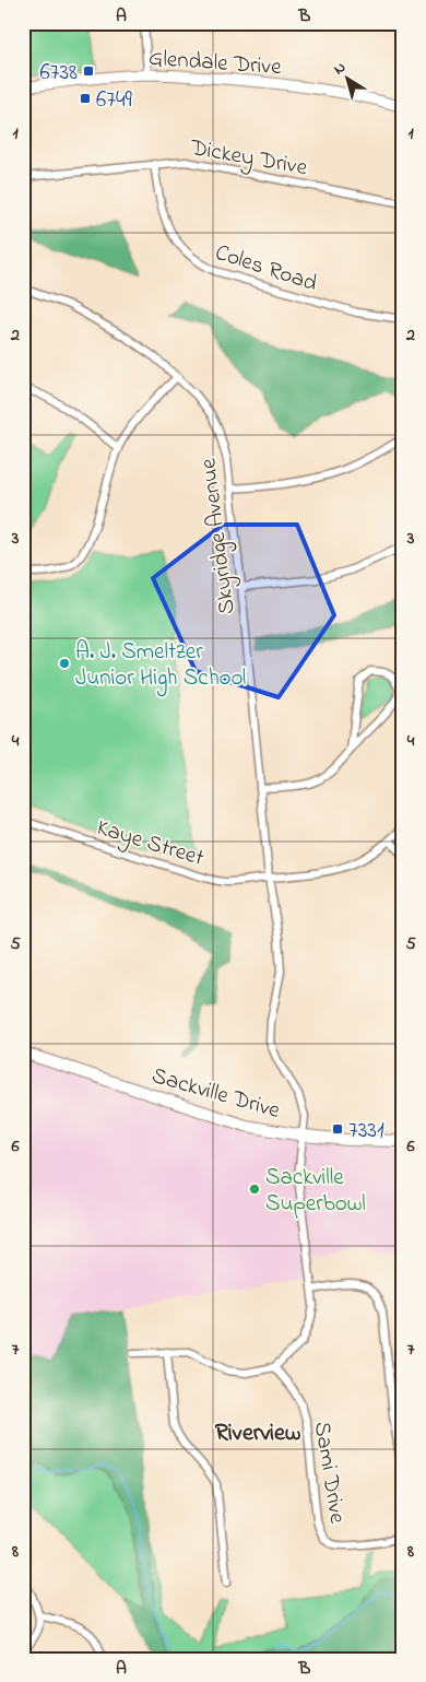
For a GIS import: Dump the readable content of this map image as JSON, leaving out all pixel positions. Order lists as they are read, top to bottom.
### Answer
{
  "streets": {
    "main road": ["Glendale Drive", "Sackville Drive"],
    "street": [
      "Dickey Drive",
      "Coles Road",
      "Skyridge Avenue",
      "Kaye Street",
      "Sami Drive"
    ]
  },
  "crossings": [
    ["Dickey Drive", "Coles Road"],
    ["Skyridge Avenue", "Kaye Street"],
    ["Skyridge Avenue", "Sackville Drive"],
    ["Skyridge Avenue", "Sami Drive"]
  ],
  "districts": ["Riverview"],
  "places": {
    "transit": ["6738", "6749", "7331"],
    "other": ["A. J. Smeltzer Junior High School", "Sackville Superbowl"]
  },
  "north": "top left",
  "grid": {
    "columns": ["A", "B"],
    "rows": [
      "1",
      "2",
      "3",
      "4",
      "5",
      "6",
      "7",
      "8"
    ]
  }
}
